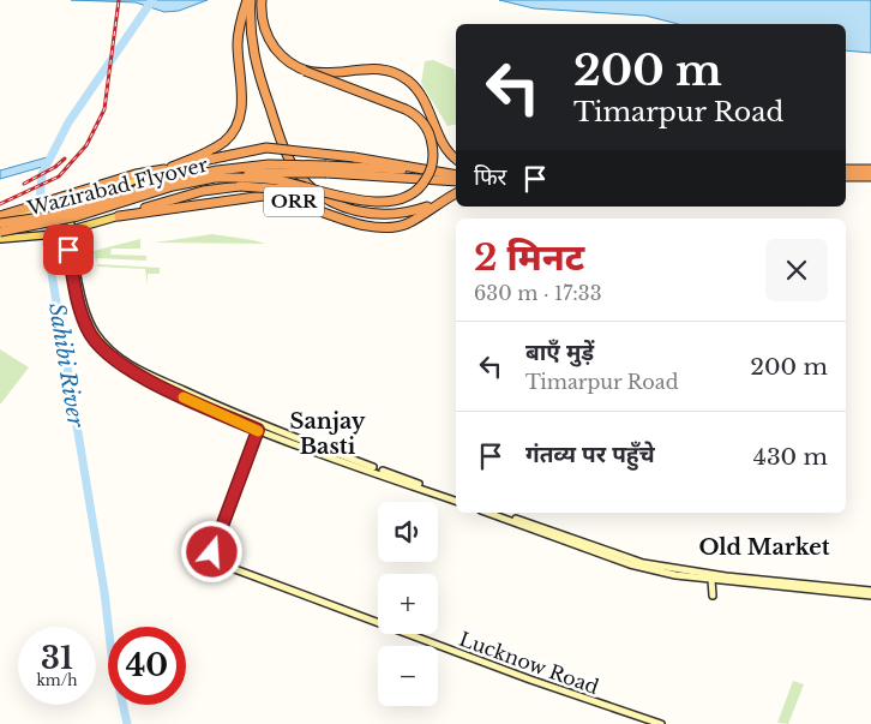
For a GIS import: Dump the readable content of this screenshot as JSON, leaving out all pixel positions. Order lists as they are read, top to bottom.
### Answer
{
  "streets": {
    "highway": ["Wazirabad Flyover", "ORR"],
    "street": ["Lucknow Road"]
  },
  "districts": ["Sanjay Basti", "Old Market"],
  "water": ["Sahibi River"],
  "page": {
    "turn": ["200 m", "Timarpur Road"],
    "then": "फिर",
    "heading": ["2 मिनट", "630 m · 17:33"],
    "list": [
      {
        "name": "बाएँ मुड़ें",
        "note": "Timarpur Road",
        "value": "200 m"
      },
      {
        "name": "गंतव्य पर पहुँचे",
        "value": "430 m"
      }
    ],
    "map_buttons": ["+", "−"],
    "speed": "31 km/h",
    "limit": "40"
  }
}
